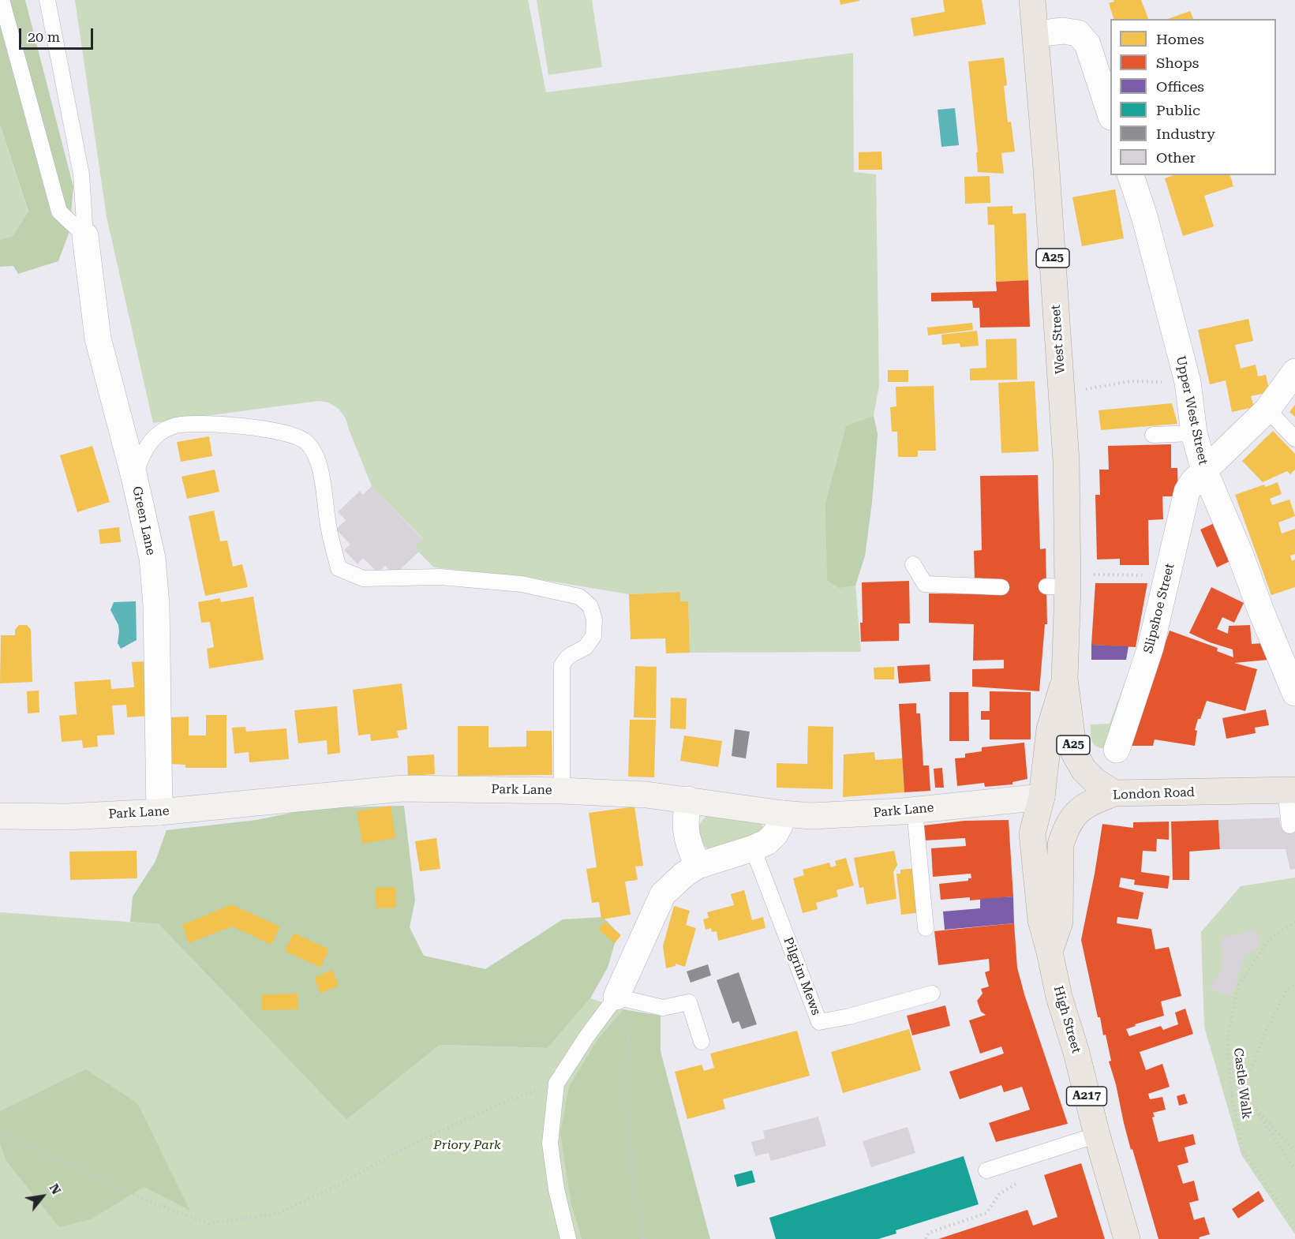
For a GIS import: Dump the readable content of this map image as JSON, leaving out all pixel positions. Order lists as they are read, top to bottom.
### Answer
{
  "streets": {
    "main road": [
      "A25",
      "West Street",
      "London Road",
      "High Street",
      "A217"
    ],
    "street": [
      "Upper West Street",
      "Green Lane",
      "Slipshoe Street",
      "Park Lane"
    ],
    "lane": ["Pilgrim Mews"],
    "path": ["Castle Walk"]
  },
  "crossings": [
    ["West Street", "Park Lane"],
    ["West Street", "London Road"],
    ["West Street", "High Street"],
    ["Upper West Street", "Slipshoe Street"],
    ["Green Lane", "Park Lane"],
    ["Park Lane", "High Street"],
    ["London Road", "High Street"]
  ],
  "parks": ["Priory Park"],
  "legend": [
    "Homes",
    "Shops",
    "Offices",
    "Public",
    "Industry",
    "Other"
  ],
  "scale_bar": "20 m",
  "north": "top right"
}
